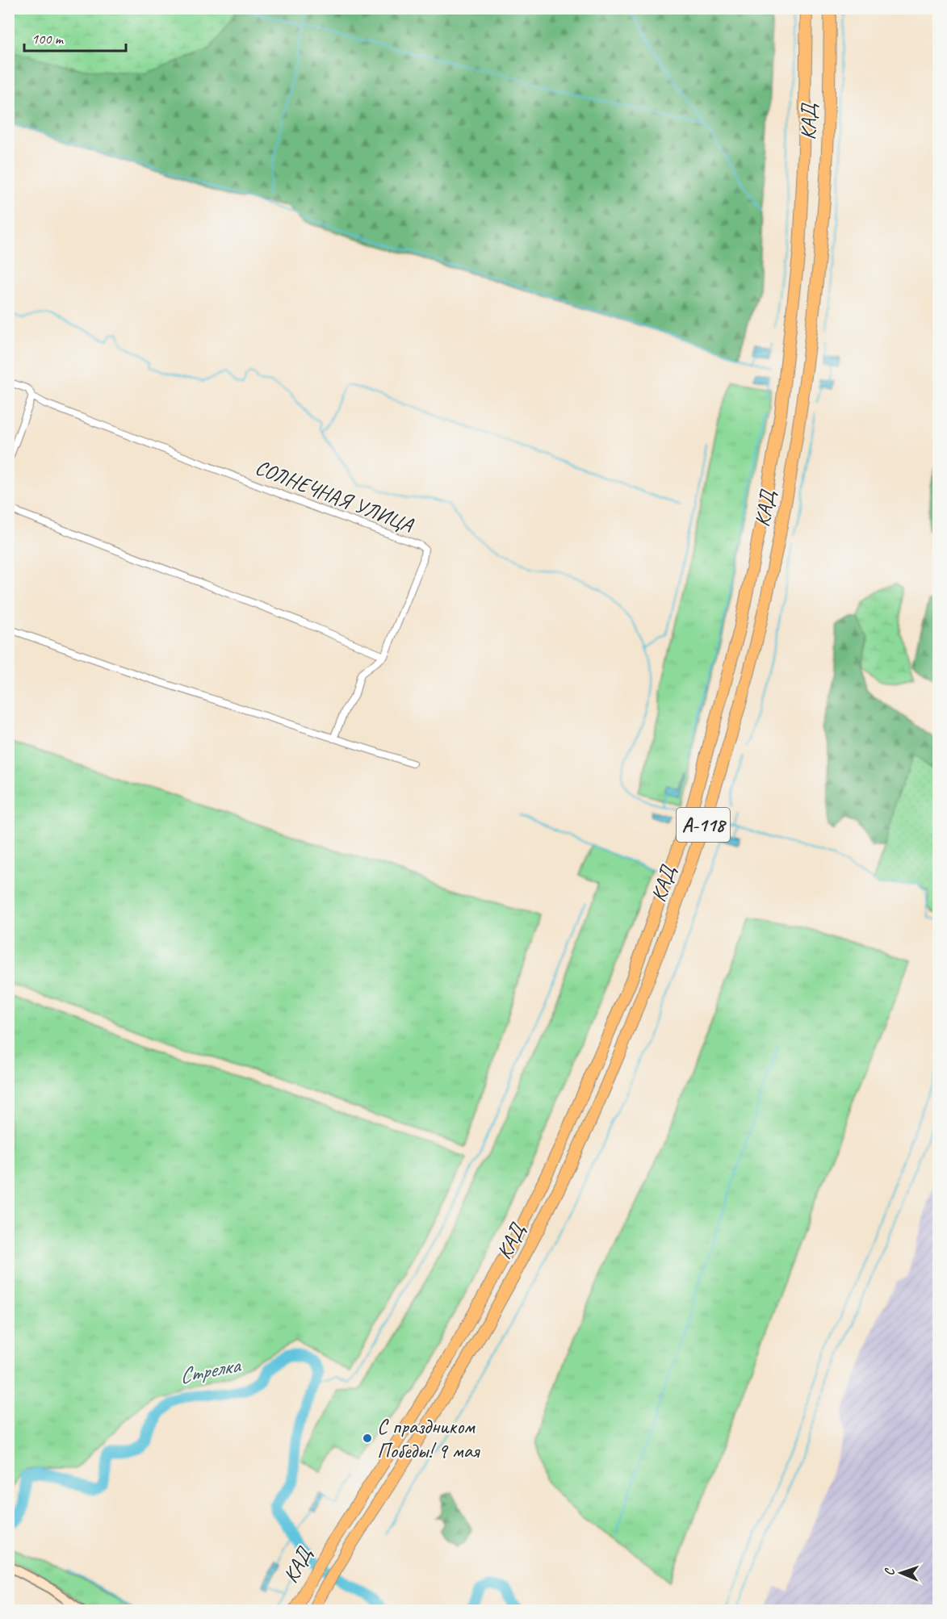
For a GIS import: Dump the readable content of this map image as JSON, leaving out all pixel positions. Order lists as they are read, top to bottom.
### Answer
{
  "streets": {
    "highway": ["КАД", "А-118"],
    "street": ["СОЛНЕЧНАЯ УЛИЦА"]
  },
  "water": ["Стрелка"],
  "places": ["С праздником Победы! 9 мая"],
  "scale_bar": "100 m",
  "north": "left"
}
